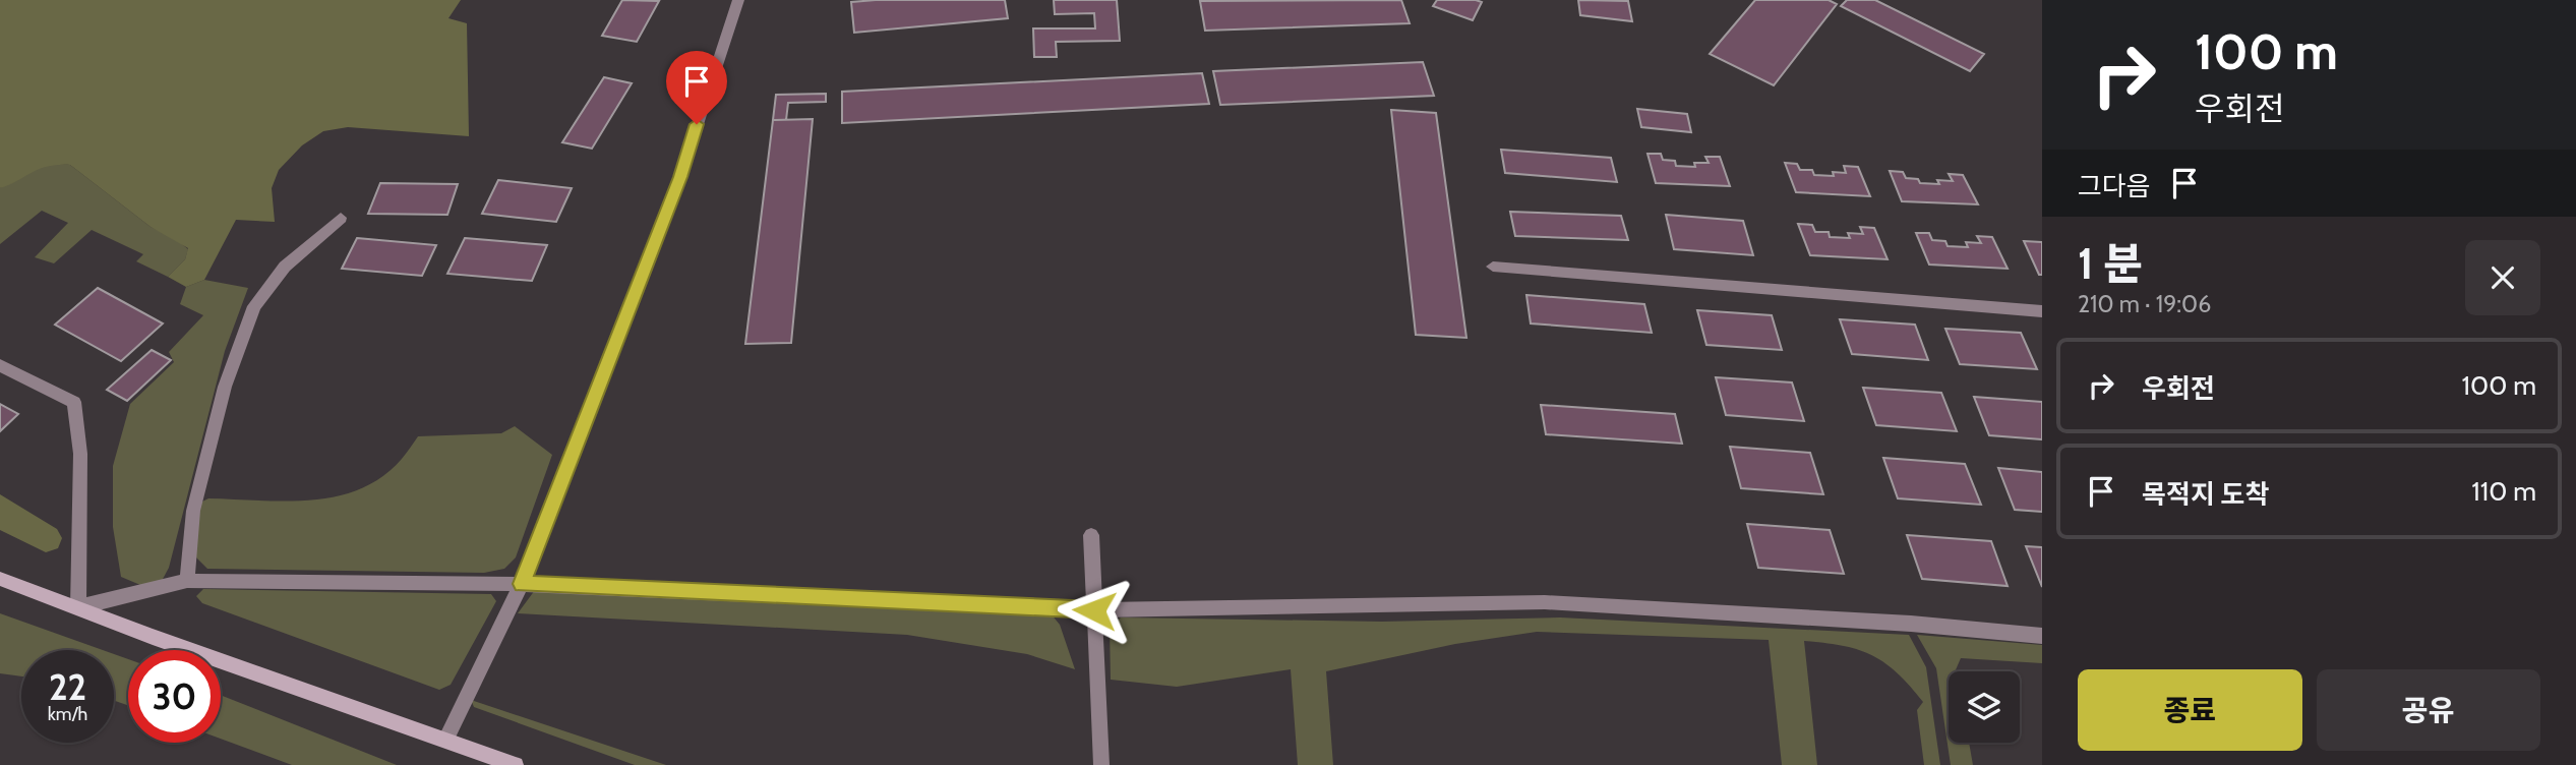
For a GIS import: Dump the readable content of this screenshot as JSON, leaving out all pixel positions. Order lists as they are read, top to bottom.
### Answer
{
  "page": {
    "turn": ["100 m", "우회전"],
    "then": "그다음",
    "heading": ["1 분", "210 m · 19:06"],
    "list": [
      {
        "name": "우회전",
        "value": "100 m"
      },
      {
        "name": "목적지 도착",
        "value": "110 m"
      }
    ],
    "speed": "22 km/h",
    "limit": "30",
    "buttons": ["종료", "공유"]
  }
}
